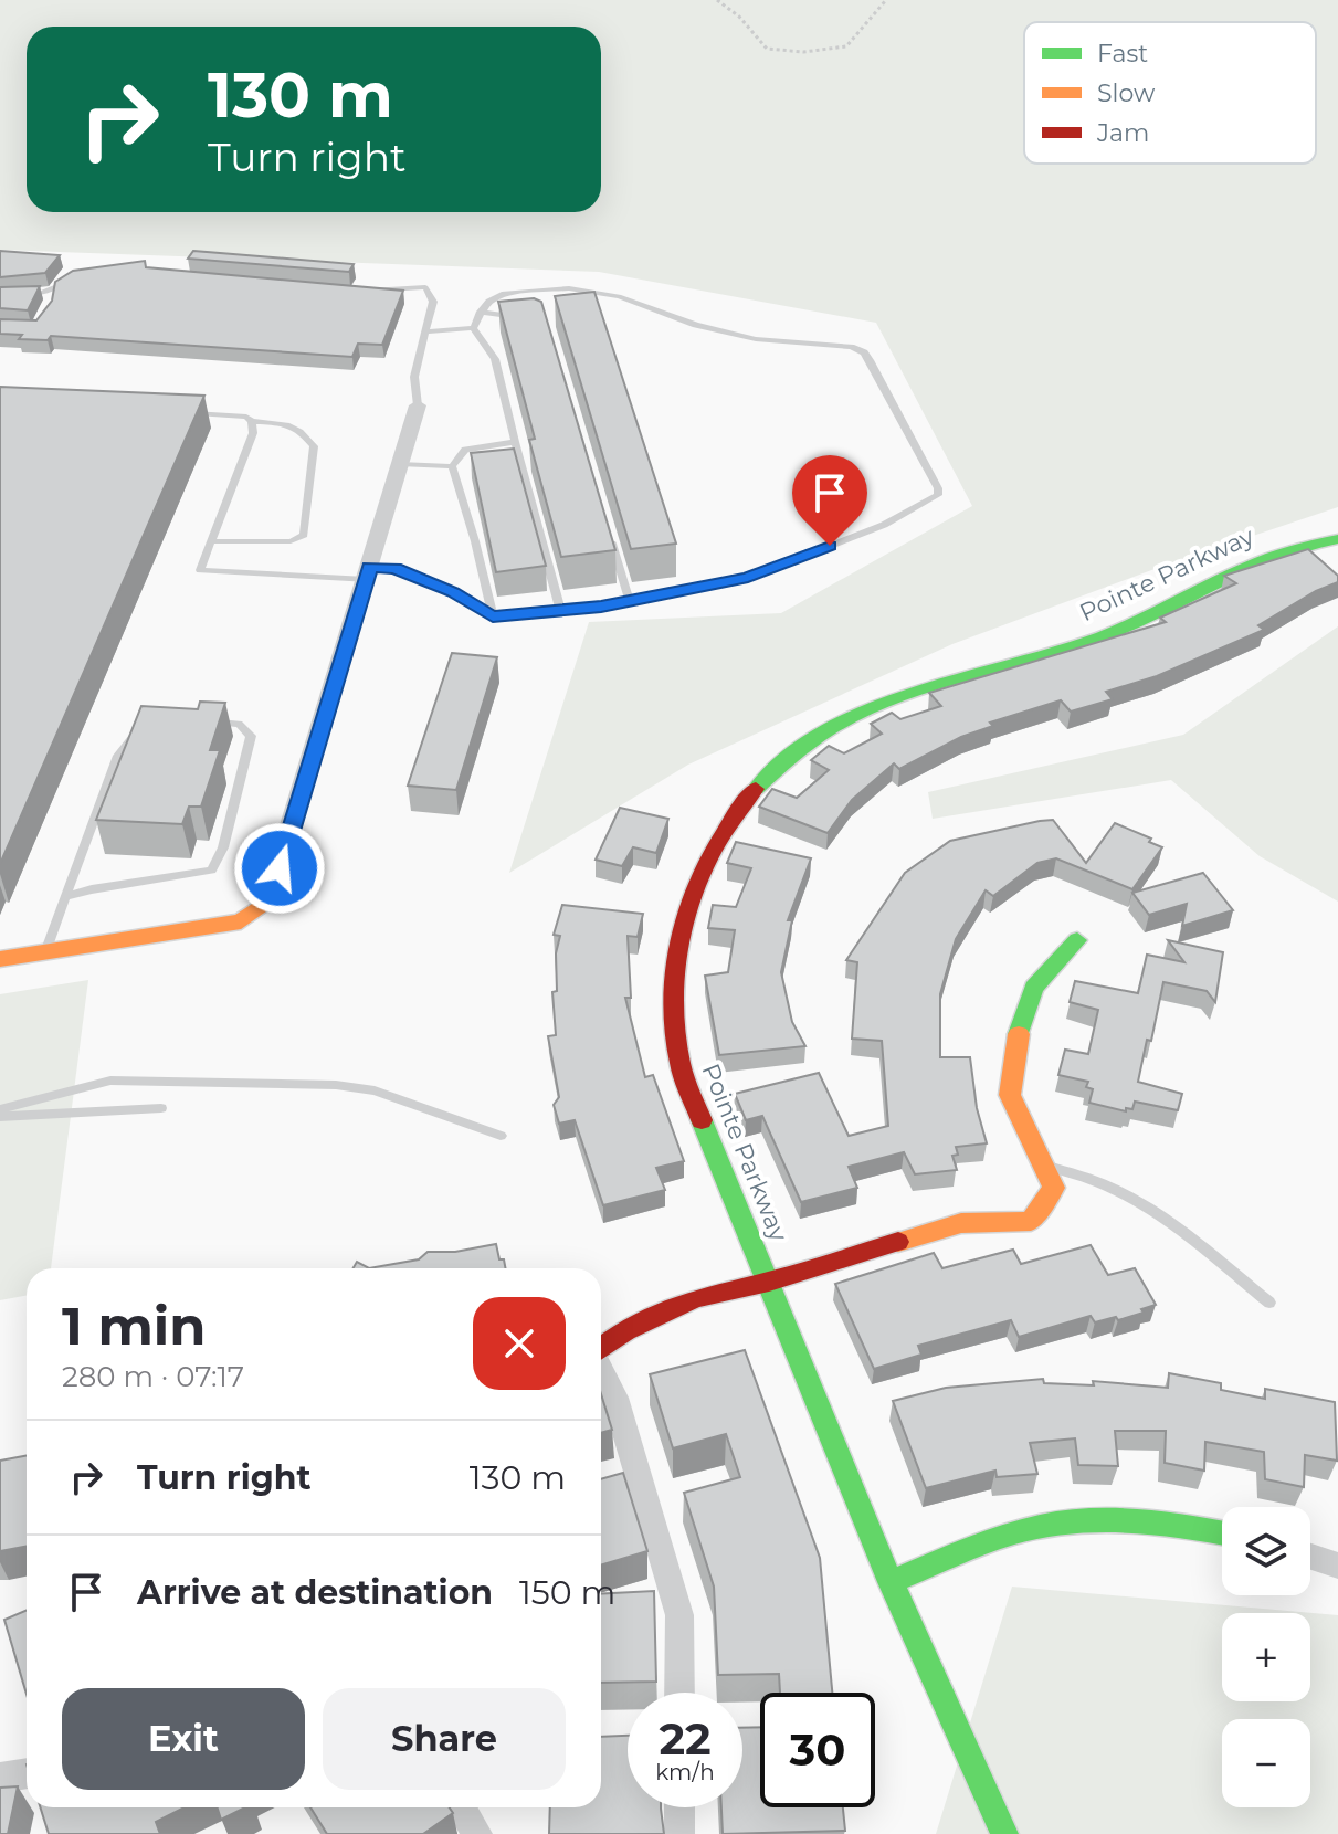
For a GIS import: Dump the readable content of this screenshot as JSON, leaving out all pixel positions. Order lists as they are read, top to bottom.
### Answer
{
  "streets": {
    "street": ["Pointe Parkway"]
  },
  "legend": ["Fast", "Slow", "Jam"],
  "page": {
    "turn": ["130 m", "Turn right"],
    "heading": ["1 min", "280 m · 07:17"],
    "list": [
      {
        "name": "Turn right",
        "value": "130 m"
      },
      {
        "name": "Arrive at destination",
        "value": "150 m"
      }
    ],
    "map_buttons": ["+", "−"],
    "buttons": ["Exit", "Share"],
    "speed": "22 km/h",
    "limit": "30"
  }
}
